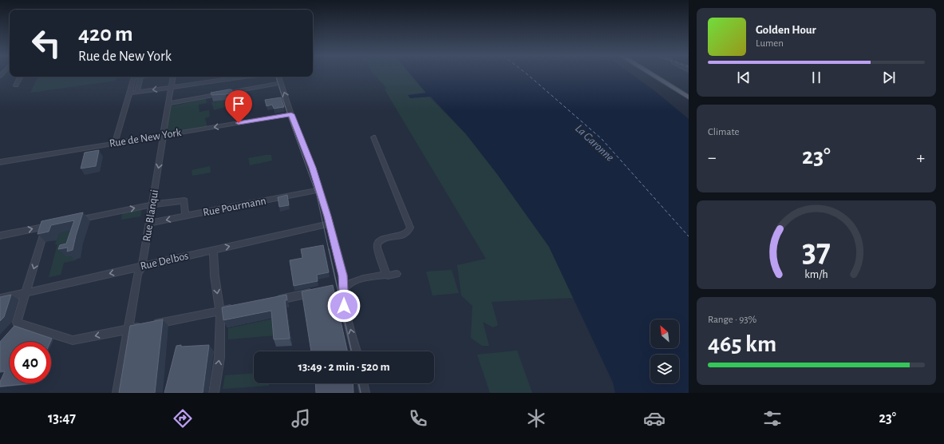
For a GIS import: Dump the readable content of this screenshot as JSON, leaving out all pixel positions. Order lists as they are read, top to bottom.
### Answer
{
  "streets": {
    "street": [
      "Rue de New York",
      "Rue Pourmann",
      "Rue Blanqui",
      "Rue Delbos"
    ]
  },
  "crossings": [
    ["Rue de New York", "Rue Blanqui"],
    ["Rue Pourmann", "Rue Blanqui"],
    ["Rue Blanqui", "Rue Delbos"]
  ],
  "water": ["La Garonne"],
  "north": "top left",
  "page": {
    "turn": ["420 m", "Rue de New York"],
    "song": ["Golden Hour", "Lumen"],
    "tile": [
      "Climate",
      ["Range · 93%", "465 km"]
    ],
    "heat": ["−", "23°", "+"],
    "limit": "40",
    "trip": "13:49 · 2 min · 520 m",
    "tabs": ["13:47", "23°"],
    "gauge": ["37", "km/h"]
  }
}
